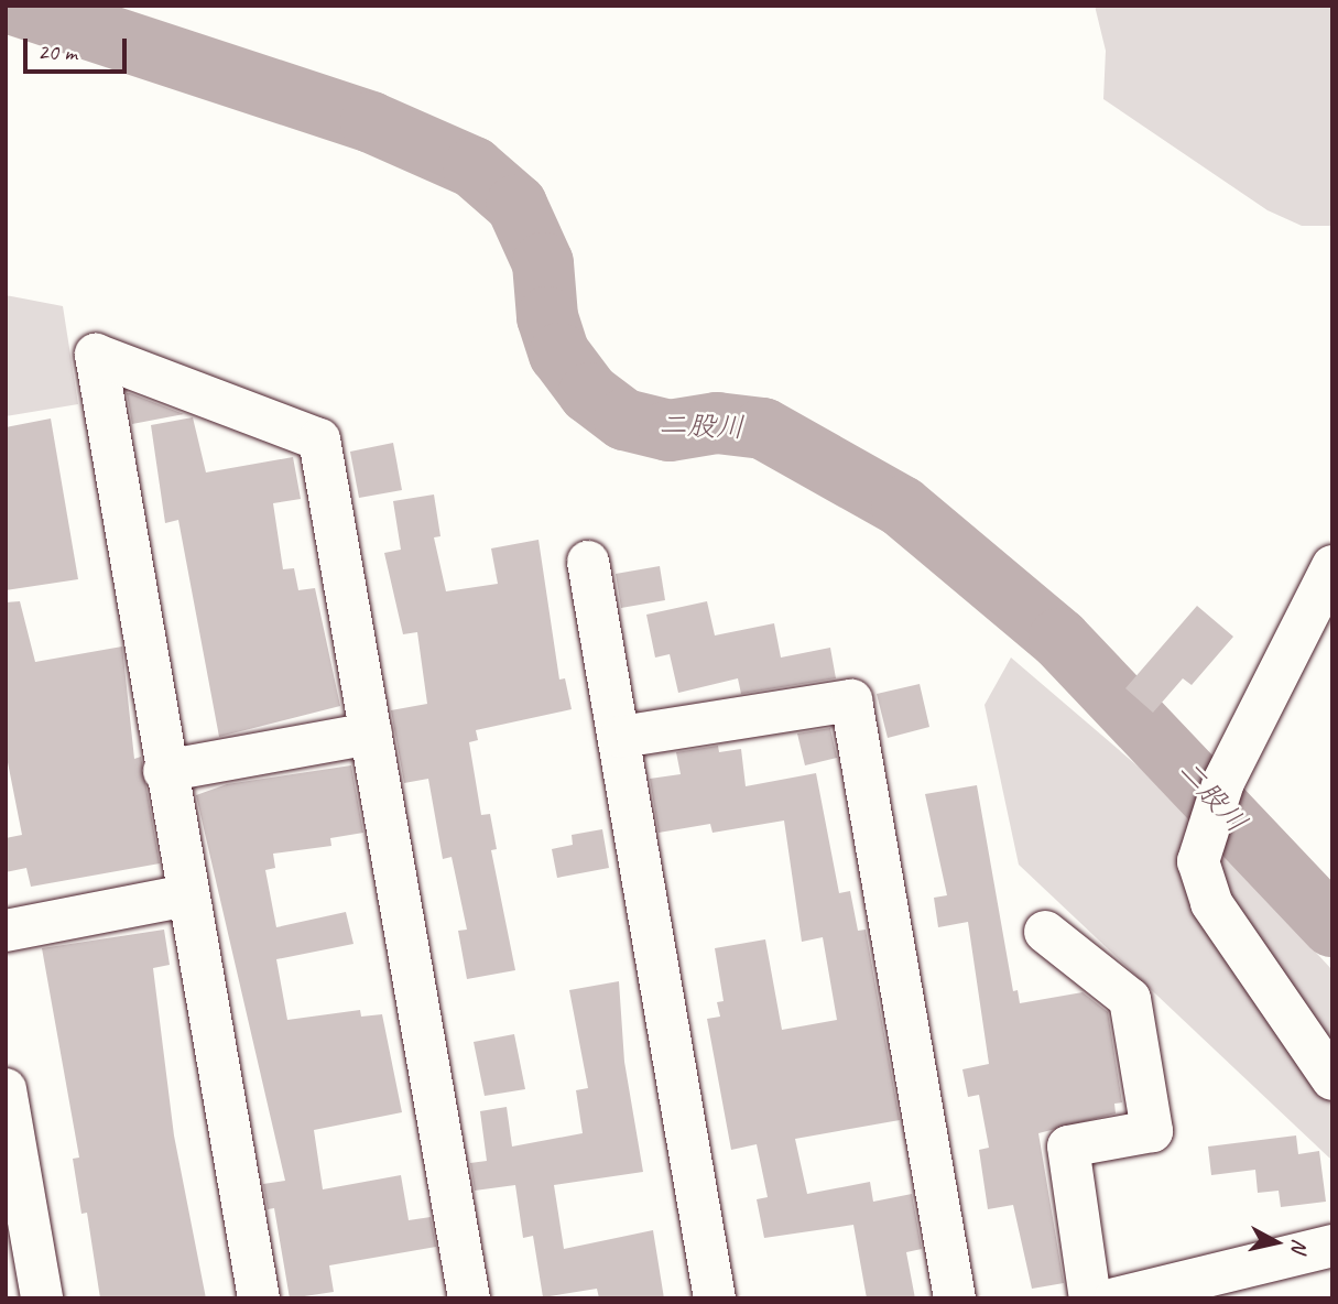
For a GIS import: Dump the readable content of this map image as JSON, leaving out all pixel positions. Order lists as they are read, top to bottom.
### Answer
{
  "water": ["二股川"],
  "scale_bar": "20 m",
  "north": "right"
}
